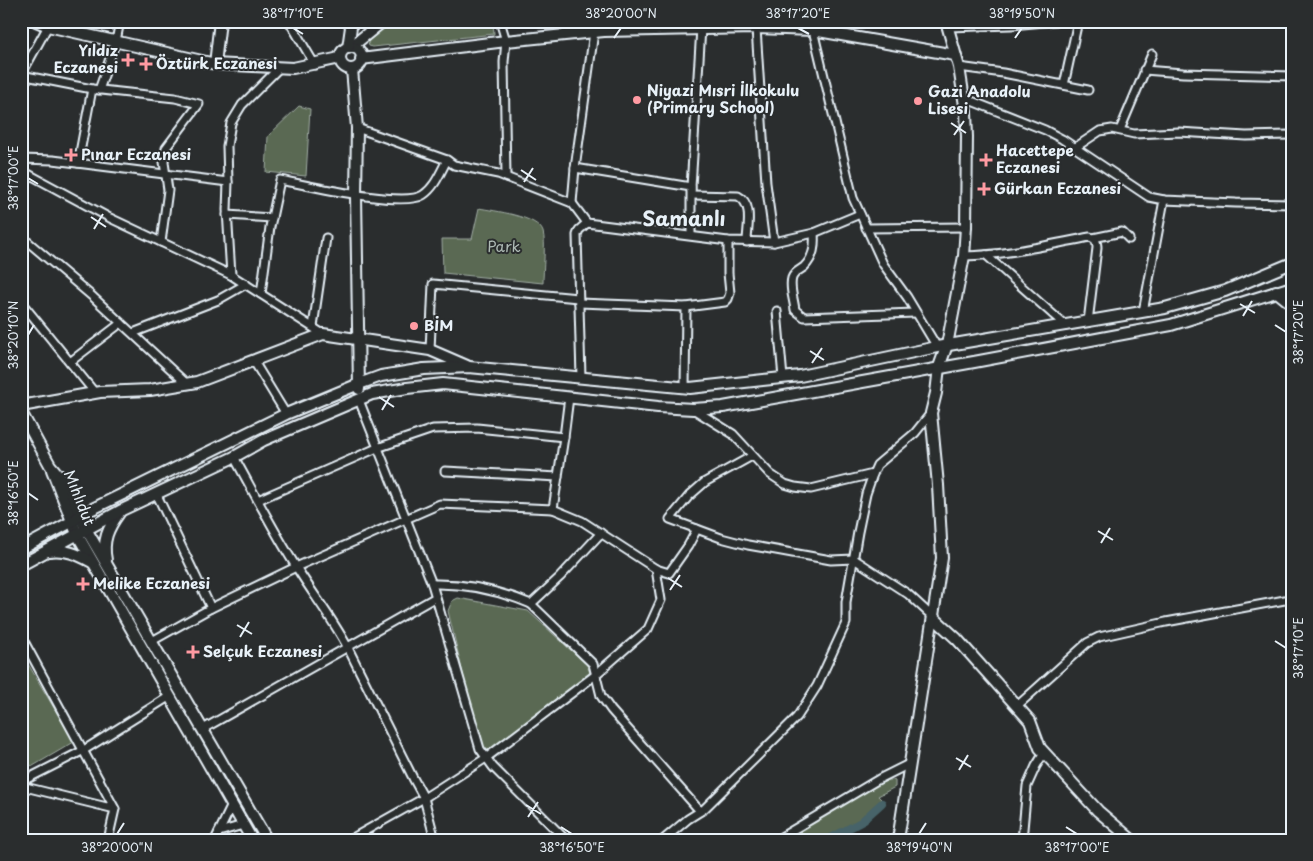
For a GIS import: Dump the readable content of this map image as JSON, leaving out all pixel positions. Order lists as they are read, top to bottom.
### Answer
{
  "streets": {
    "main road": ["Mıhlıdut"]
  },
  "districts": ["Samanlı"],
  "parks": ["Park"],
  "places": {
    "health": [
      "Yıldız Eczanesi",
      "Öztürk Eczanesi",
      "Pınar Eczanesi",
      "Hacettepe Eczanesi",
      "Gürkan Eczanesi",
      "Melike Eczanesi",
      "Selçuk Eczanesi"
    ],
    "other": ["Niyazi Mısri İlkokulu (Primary School)", "Gazi Anadolu Lisesi", "BİM"]
  },
  "coordinates": [
    "38°17'10\"E",
    "38°20'00\"N",
    "38°17'20\"E",
    "38°19'50\"N",
    "38°17'00\"E",
    "38°20'10\"N",
    "38°16'50\"E",
    "38°19'40\"N"
  ]
}
